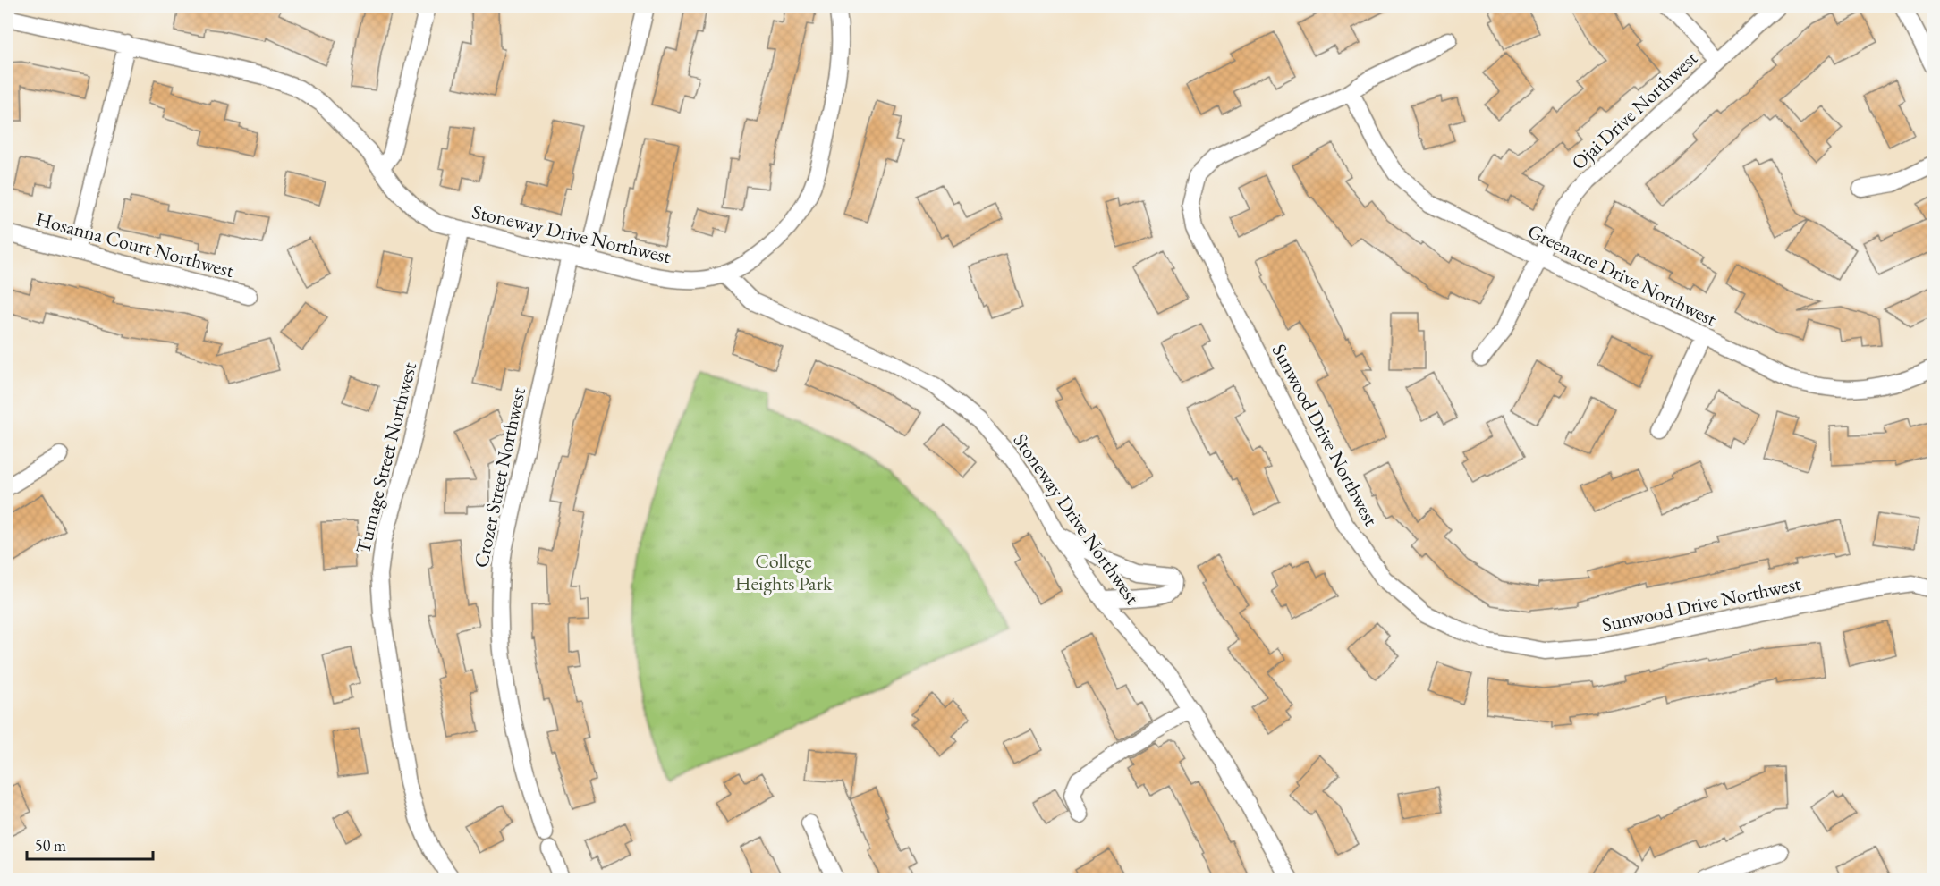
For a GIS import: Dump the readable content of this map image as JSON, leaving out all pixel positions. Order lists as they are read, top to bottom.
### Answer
{
  "streets": {
    "street": [
      "Ojai Drive Northwest",
      "Stoneway Drive Northwest",
      "Hosanna Court Northwest",
      "Greenacre Drive Northwest",
      "Sunwood Drive Northwest",
      "Turnage Street Northwest",
      "Crozer Street Northwest"
    ]
  },
  "crossings": [
    ["Ojai Drive Northwest", "Greenacre Drive Northwest"],
    ["Stoneway Drive Northwest", "Turnage Street Northwest"],
    ["Stoneway Drive Northwest", "Crozer Street Northwest"],
    ["Greenacre Drive Northwest", "Sunwood Drive Northwest"]
  ],
  "parks": ["College Heights Park"],
  "scale_bar": "50 m"
}
